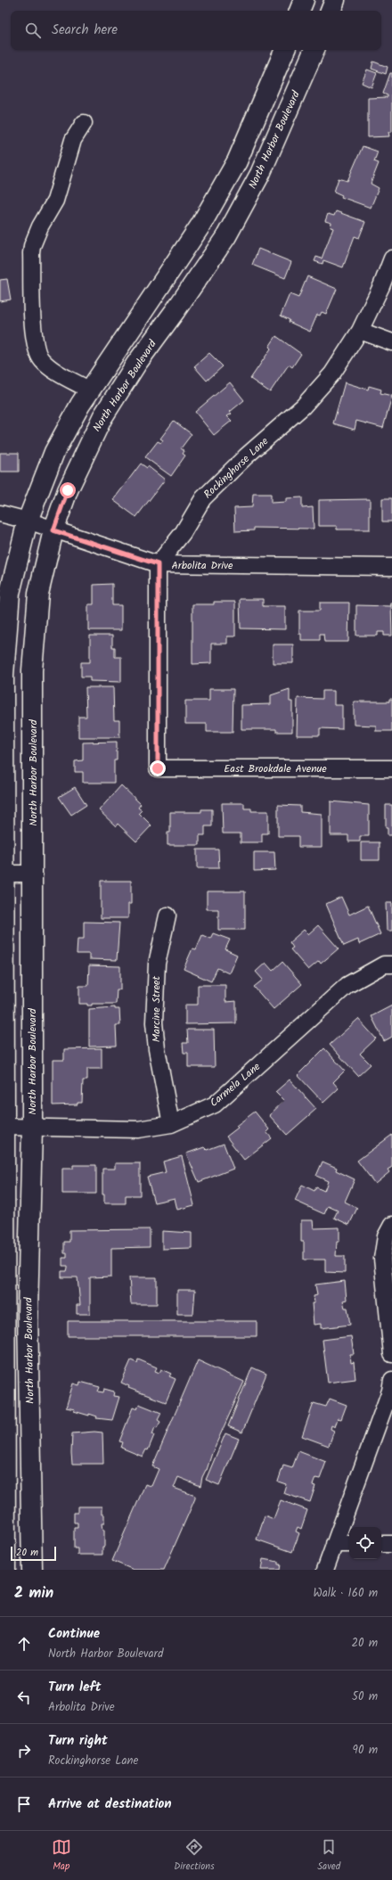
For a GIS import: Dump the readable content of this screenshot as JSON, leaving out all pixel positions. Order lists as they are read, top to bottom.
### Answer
{
  "streets": {
    "main road": ["North Harbor Boulevard"],
    "street": [
      "Rockinghorse Lane",
      "Arbolita Drive",
      "East Brookdale Avenue",
      "Marcine Street",
      "Carmela Lane"
    ]
  },
  "crossings": [
    ["North Harbor Boulevard", "Arbolita Drive"],
    ["North Harbor Boulevard", "Carmela Lane"],
    ["Rockinghorse Lane", "Arbolita Drive"],
    ["Rockinghorse Lane", "East Brookdale Avenue"],
    ["Arbolita Drive", "East Brookdale Avenue"],
    ["Marcine Street", "Carmela Lane"]
  ],
  "scale_bar": "20 m",
  "page": {
    "search": "Search here",
    "scale": "20 m",
    "heading": ["2 min", "Walk · 160 m"],
    "list": [
      ["Continue", "North Harbor Boulevard", "20 m"],
      ["Turn left", "Arbolita Drive", "50 m"],
      ["Turn right", "Rockinghorse Lane", "90 m"],
      "Arrive at destination"
    ],
    "nav": ["Map", "Directions", "Saved"]
  }
}
